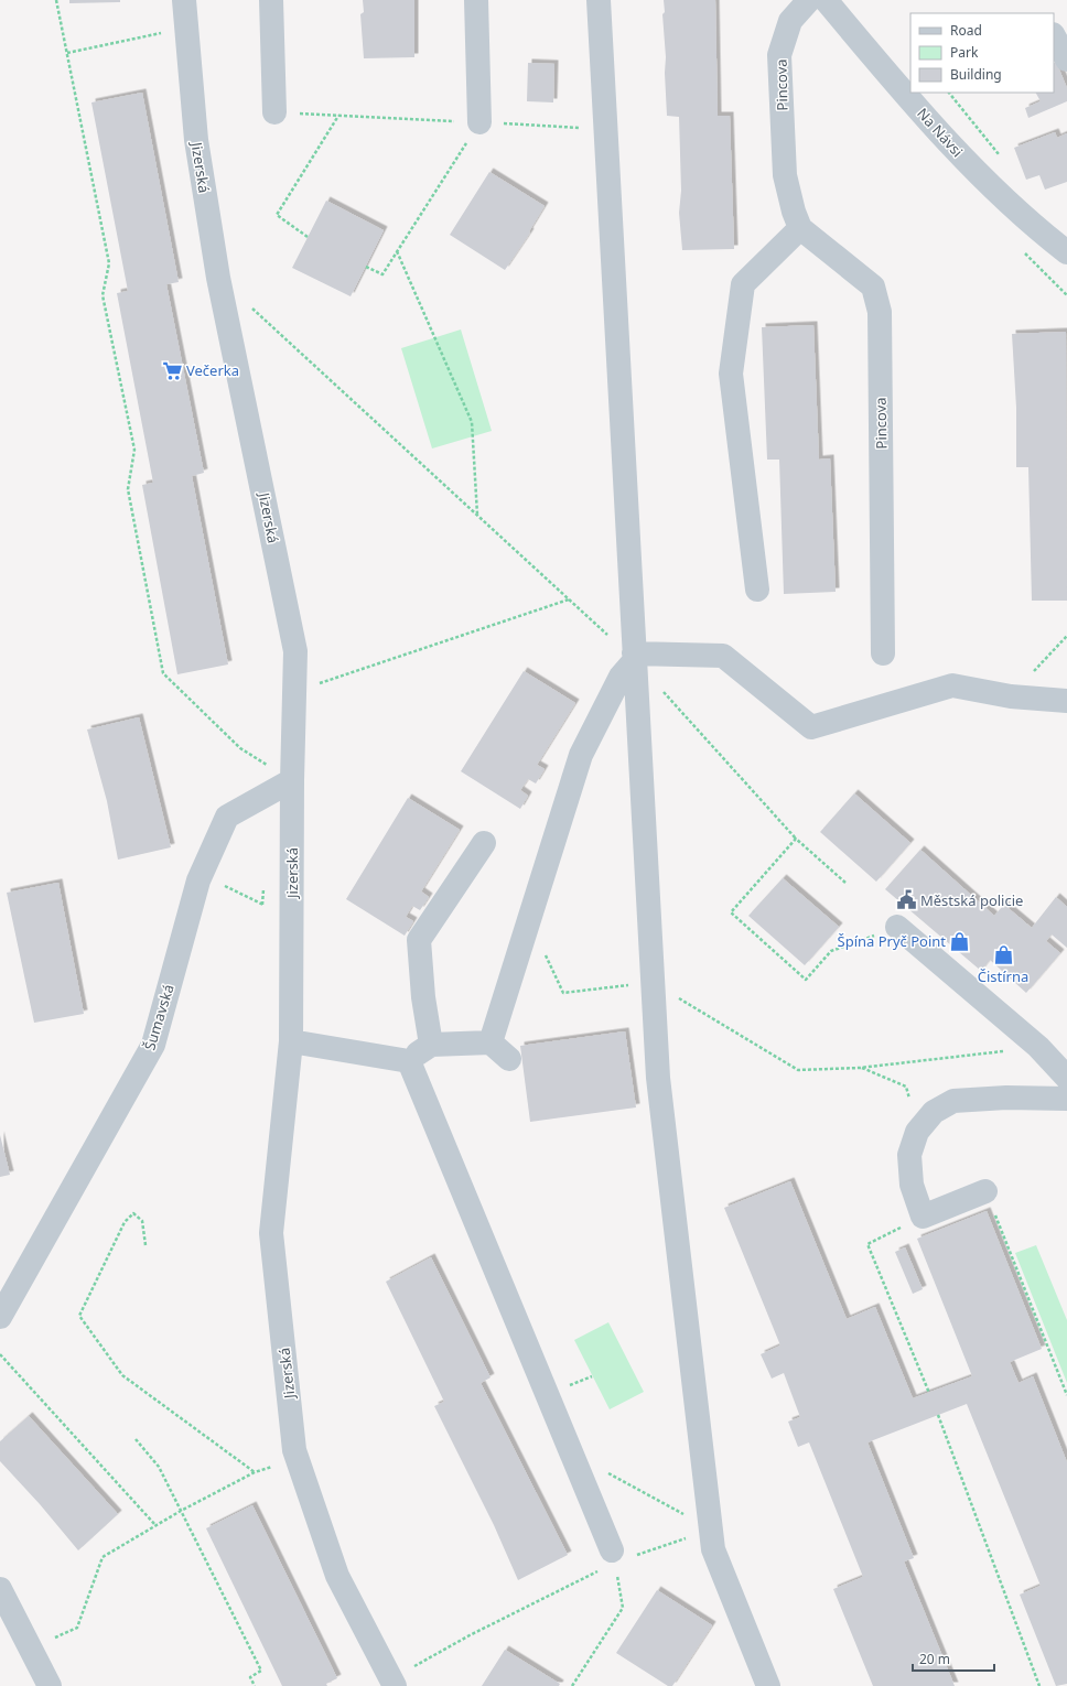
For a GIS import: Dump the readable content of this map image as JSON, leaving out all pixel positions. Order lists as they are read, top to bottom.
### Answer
{
  "streets": {
    "street": [
      "Pincova",
      "Na Návsi",
      "Jizerská",
      "Šumavská"
    ]
  },
  "crossings": [
    ["Jizerská", "Šumavská"]
  ],
  "places": {
    "supermarket": ["Večerka"],
    "public building": ["Městská policie"],
    "shop": ["Špína Pryč Point", "Čistírna"]
  },
  "legend": ["Road", "Park", "Building"],
  "scale_bar": "20 m"
}
